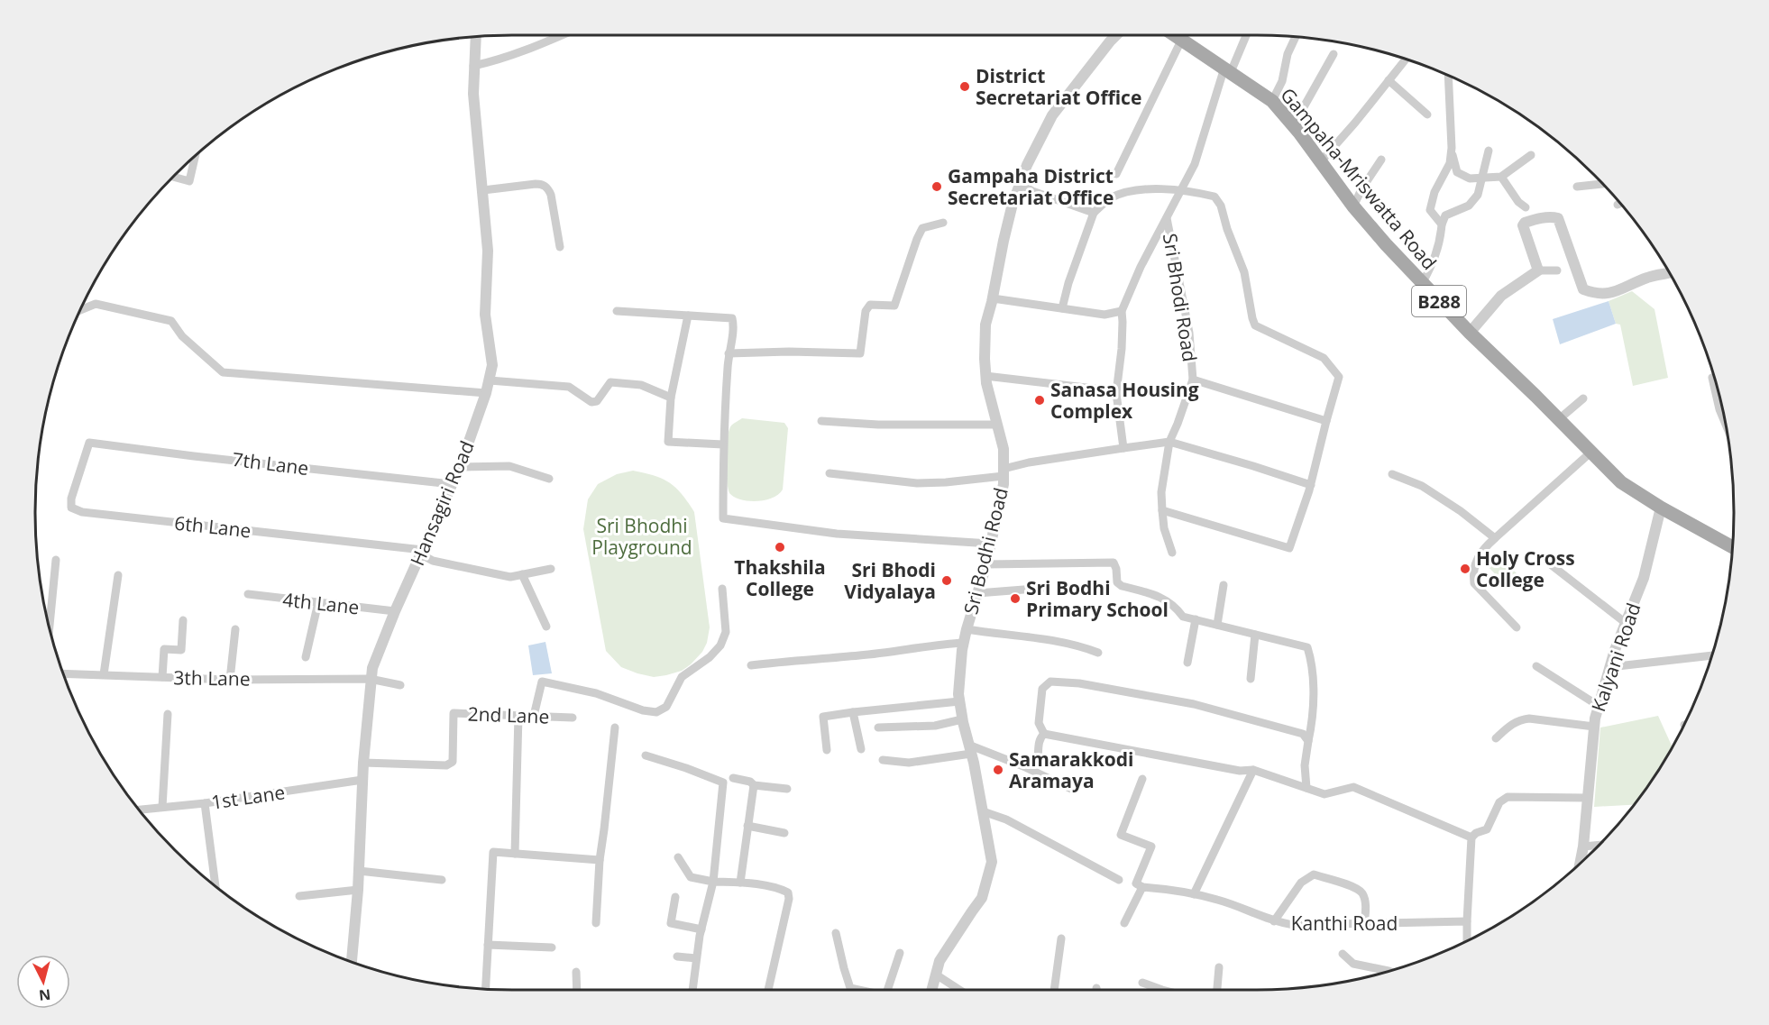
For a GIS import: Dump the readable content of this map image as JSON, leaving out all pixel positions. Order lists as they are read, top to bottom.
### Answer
{
  "streets": {
    "main road": ["Gampaha-Mriswatta Road", "B288"],
    "street": [
      "Sri Bhodi Road",
      "7th Lane",
      "Hansagiri Road",
      "6th Lane",
      "Sri Bodhi Road",
      "4th Lane",
      "Kalyani Road",
      "3th Lane",
      "2nd Lane",
      "1st Lane",
      "Kanthi Road"
    ]
  },
  "crossings": [
    ["Gampaha-Mriswatta Road", "Kalyani Road"],
    ["7th Lane", "Hansagiri Road"],
    ["7th Lane", "6th Lane"],
    ["Hansagiri Road", "6th Lane"],
    ["Hansagiri Road", "4th Lane"],
    ["Hansagiri Road", "3th Lane"],
    ["Hansagiri Road", "2nd Lane"],
    ["Hansagiri Road", "1st Lane"]
  ],
  "parks": ["Sri Bhodhi Playground"],
  "places": [
    "District Secretariat Office",
    "Gampaha District Secretariat Office",
    "Sanasa Housing Complex",
    "Thakshila College",
    "Holy Cross College",
    "Sri Bhodi Vidyalaya",
    "Sri Bodhi Primary School",
    "Samarakkodi Aramaya"
  ],
  "north": "bottom"
}
